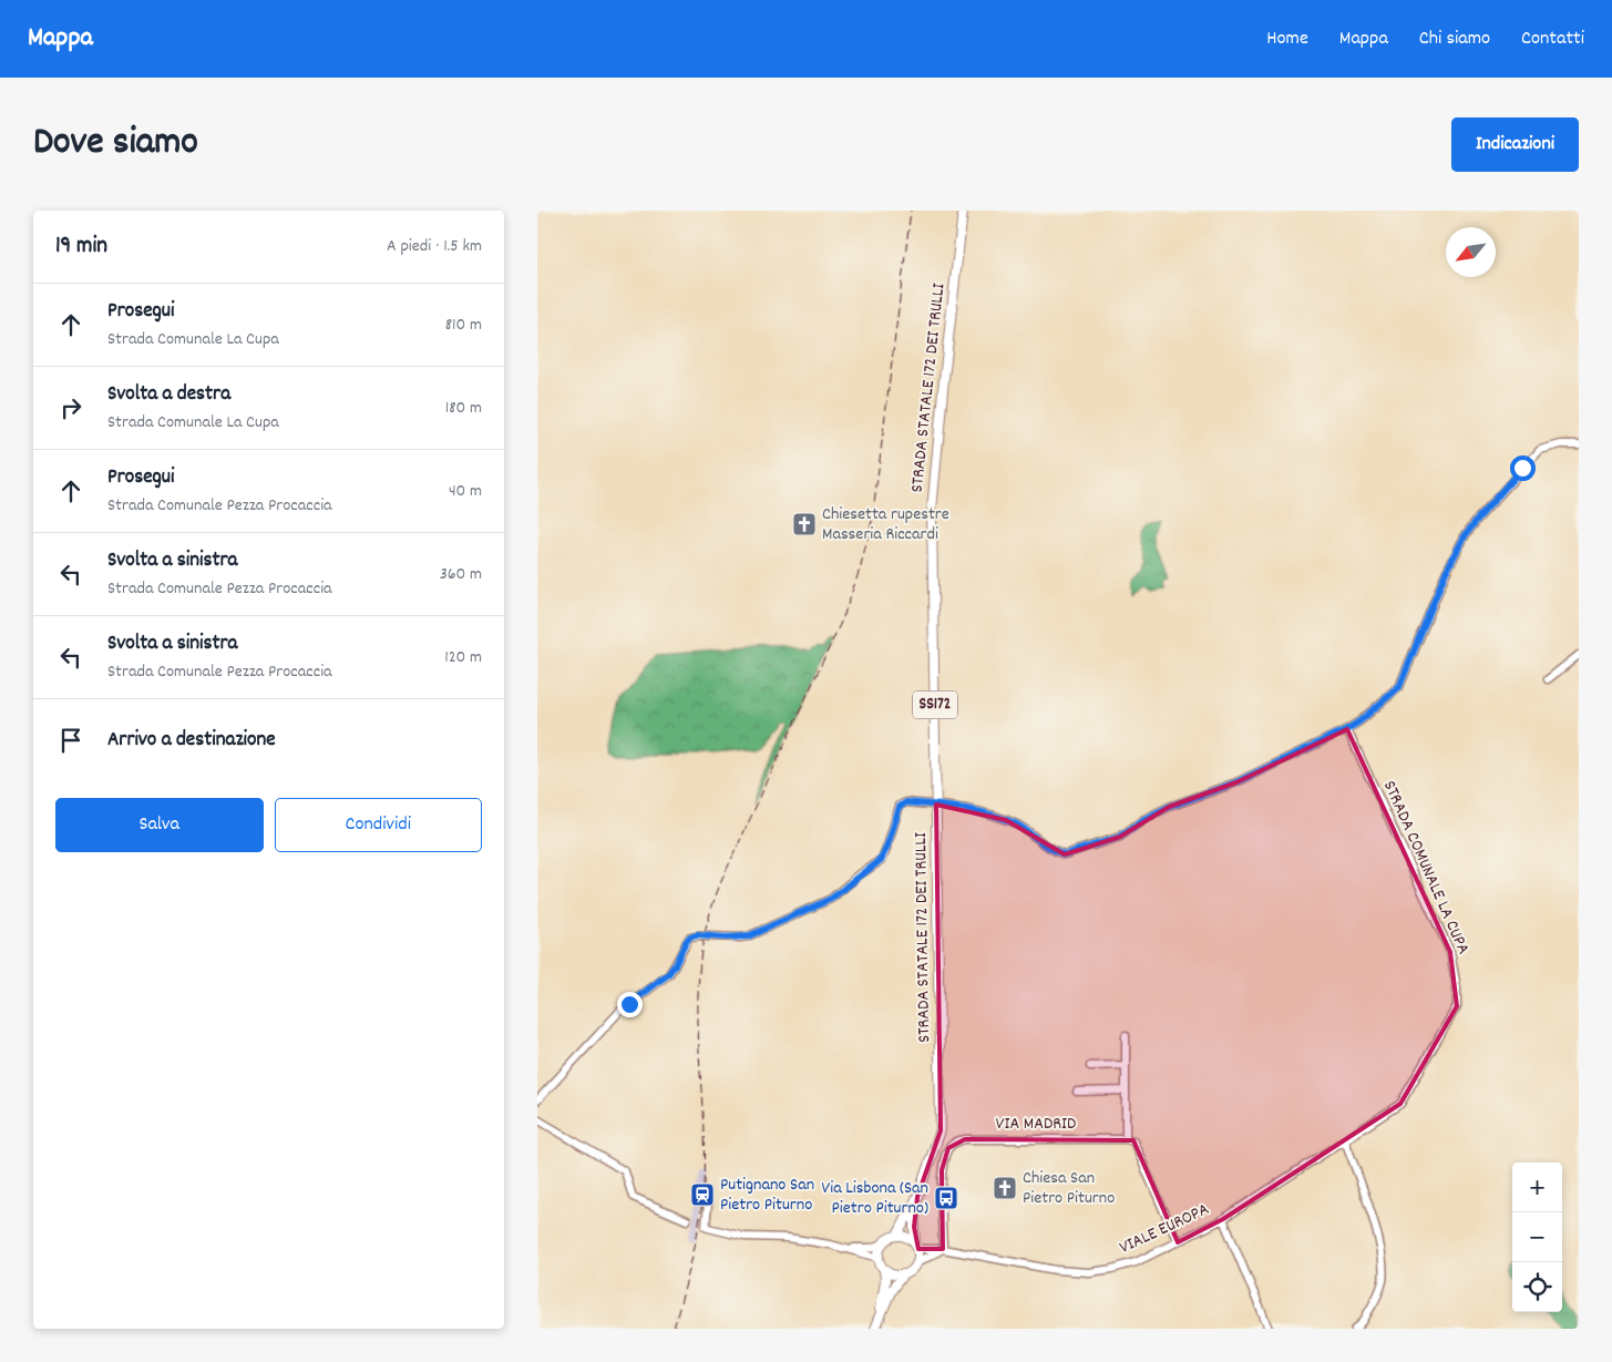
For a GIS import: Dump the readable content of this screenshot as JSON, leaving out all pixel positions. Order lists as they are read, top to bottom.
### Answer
{
  "streets": {
    "main road": ["STRADA STATALE 172 DEI TRULLI", "SS172"],
    "street": ["STRADA COMUNALE LA CUPA", "VIA MADRID", "VIALE EUROPA"]
  },
  "crossings": [
    ["STRADA STATALE 172 DEI TRULLI", "VIALE EUROPA"],
    ["STRADA COMUNALE LA CUPA", "VIALE EUROPA"],
    ["VIA MADRID", "VIALE EUROPA"]
  ],
  "places": {
    "church": ["Chiesetta rupestre Masseria Riccardi", "Chiesa San Pietro Piturno"],
    "station": ["Putignano San Pietro Piturno"],
    "bus stop": ["Via Lisbona (San Pietro Piturno)"]
  },
  "north": "bottom left",
  "page": {
    "header": "Mappa",
    "nav": [
      "Home",
      "Mappa",
      "Chi siamo",
      "Contatti"
    ],
    "title": "Dove siamo",
    "buttons": [
      "Indicazioni",
      ["Salva", "Condividi"]
    ],
    "heading": ["19 min", "A piedi · 1.5 km"],
    "list": [
      ["Prosegui", "Strada Comunale La Cupa", "810 m"],
      ["Svolta a destra", "Strada Comunale La Cupa", "180 m"],
      ["Prosegui", "Strada Comunale Pezza Procaccia", "40 m"],
      ["Svolta a sinistra", "Strada Comunale Pezza Procaccia", "360 m"],
      ["Svolta a sinistra", "Strada Comunale Pezza Procaccia", "120 m"],
      "Arrivo a destinazione"
    ],
    "map_buttons": ["+", "−"]
  }
}
